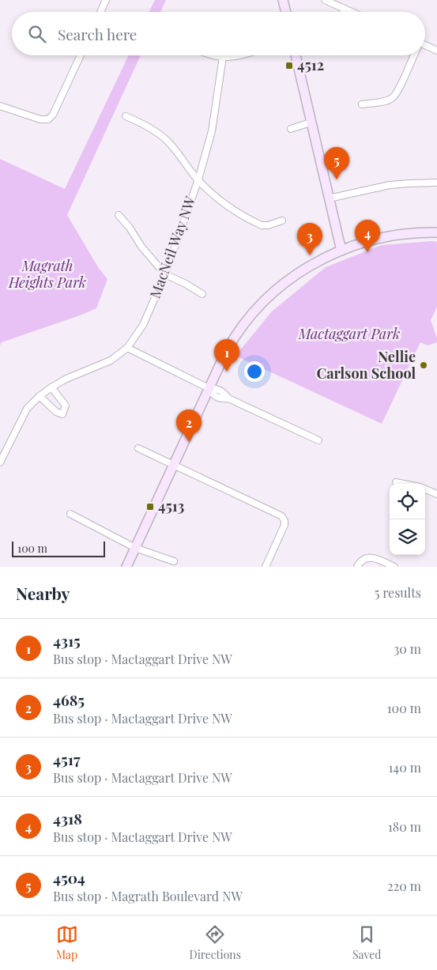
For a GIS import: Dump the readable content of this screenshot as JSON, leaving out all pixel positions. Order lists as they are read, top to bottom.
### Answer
{
  "streets": {
    "street": ["MacNeil Way NW"]
  },
  "parks": ["Magrath Heights Park", "Mactaggart Park"],
  "places": {
    "transit": ["4512", "4513"],
    "other": ["Nellie Carlson School"]
  },
  "scale_bar": "100 m",
  "page": {
    "search": "Search here",
    "pins": [
      "5",
      "4",
      "3",
      "1",
      "2"
    ],
    "scale": "100 m",
    "heading": ["Nearby", "5 results"],
    "list": [
      {
        "mark": "1",
        "name": "4315",
        "note": "Bus stop · Mactaggart Drive NW",
        "value": "30 m"
      },
      {
        "mark": "2",
        "name": "4685",
        "note": "Bus stop · Mactaggart Drive NW",
        "value": "100 m"
      },
      {
        "mark": "3",
        "name": "4517",
        "note": "Bus stop · Mactaggart Drive NW",
        "value": "140 m"
      },
      {
        "mark": "4",
        "name": "4318",
        "note": "Bus stop · Mactaggart Drive NW",
        "value": "180 m"
      },
      {
        "mark": "5",
        "name": "4504",
        "note": "Bus stop · Magrath Boulevard NW",
        "value": "220 m"
      }
    ],
    "nav": ["Map", "Directions", "Saved"]
  }
}
